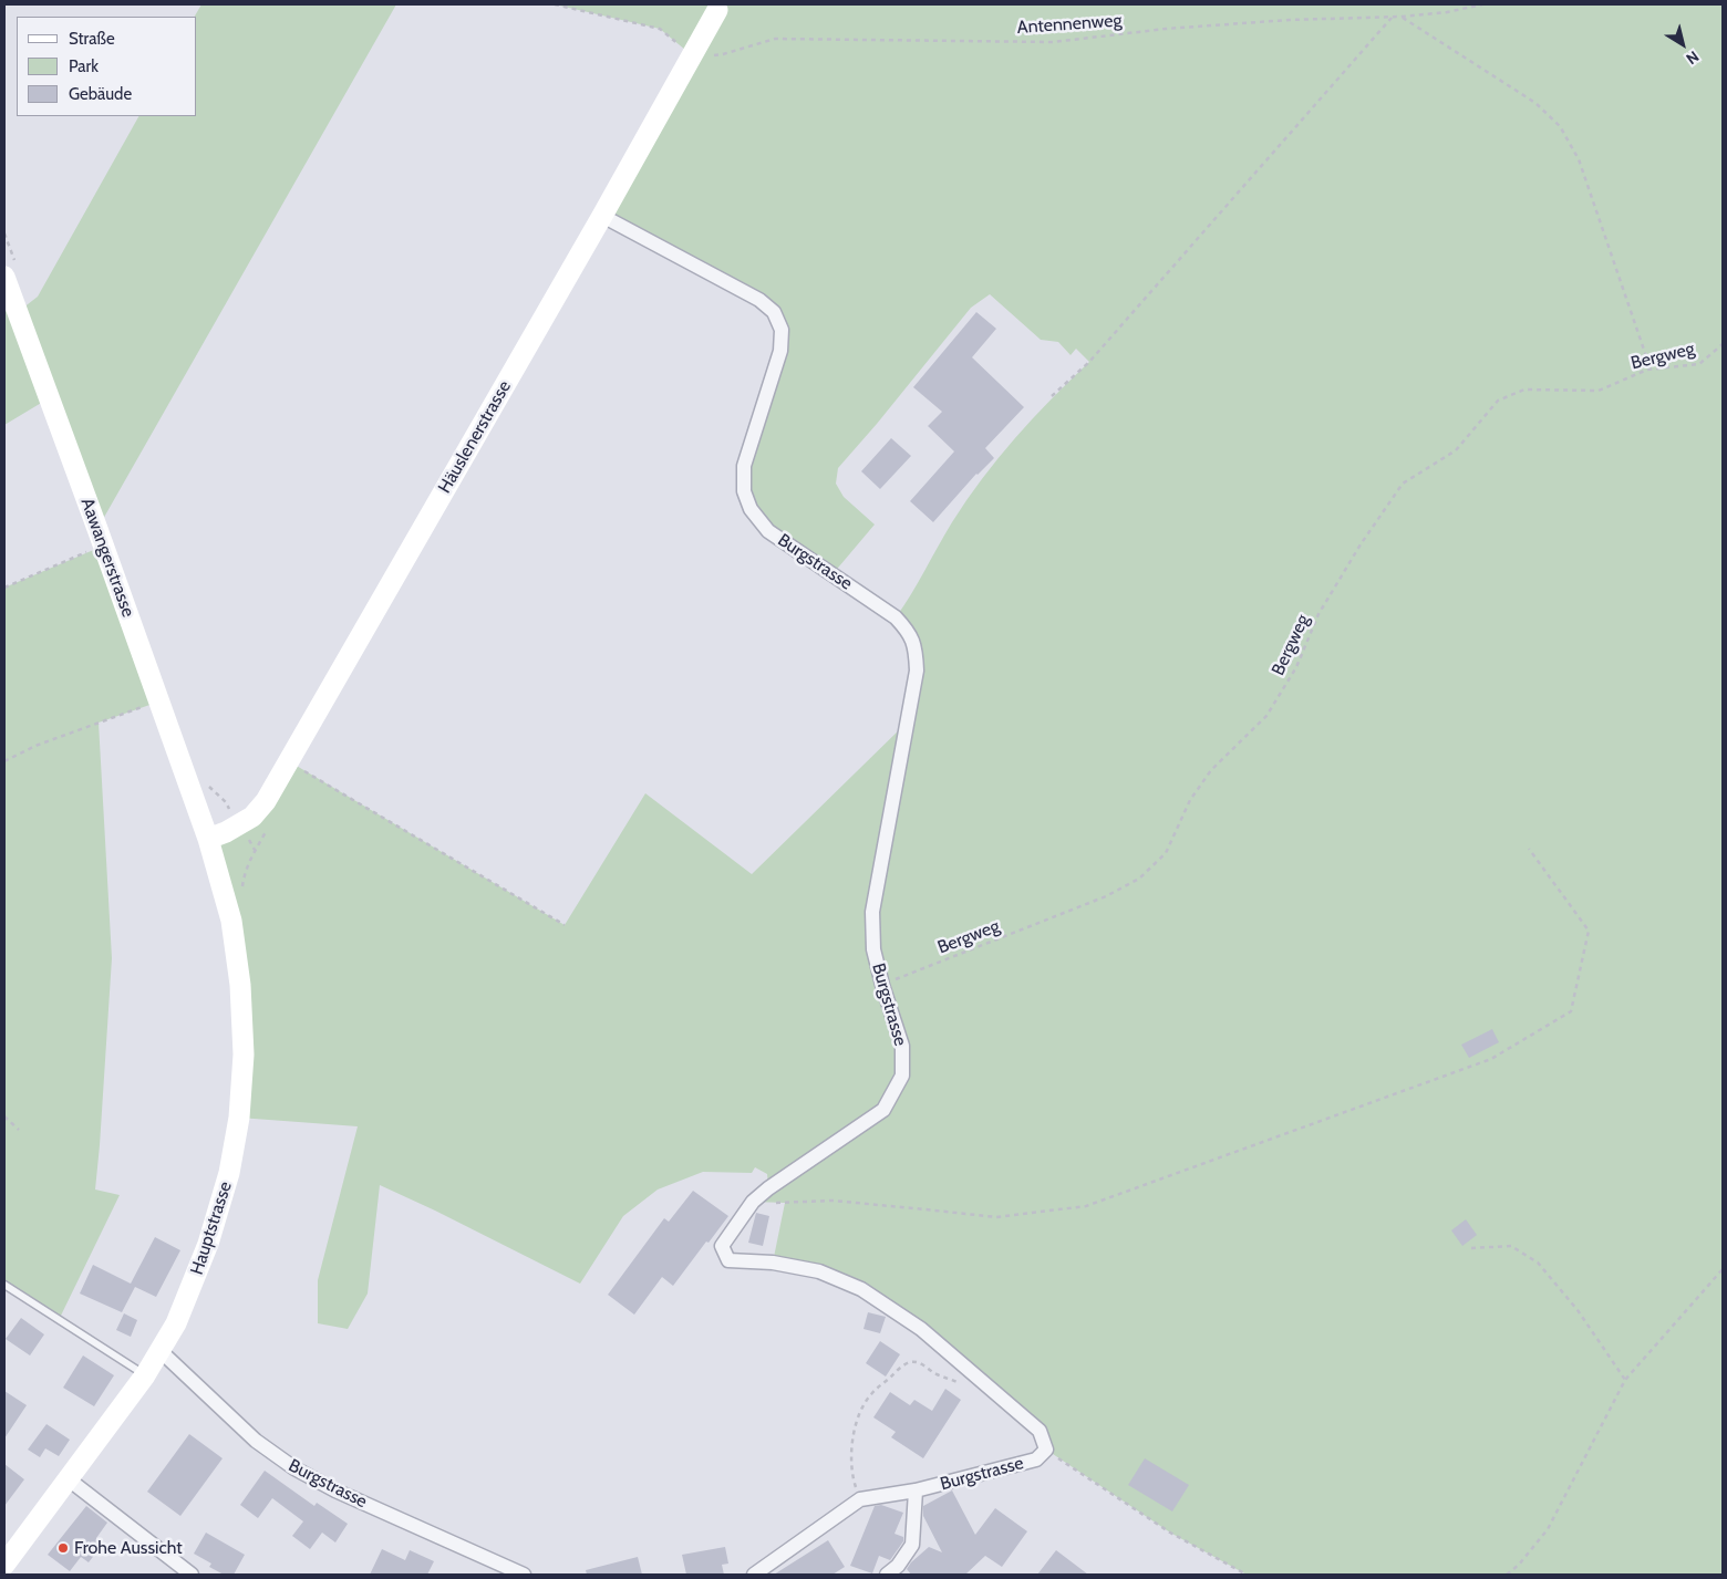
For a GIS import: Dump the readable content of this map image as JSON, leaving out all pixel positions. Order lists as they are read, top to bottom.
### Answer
{
  "streets": {
    "street": [
      "Häuslenerstrasse",
      "Aawangerstrasse",
      "Burgstrasse",
      "Hauptstrasse"
    ],
    "path": ["Antennenweg", "Bergweg"]
  },
  "crossings": [
    ["Antennenweg", "Häuslenerstrasse"],
    ["Bergweg", "Burgstrasse"],
    ["Häuslenerstrasse", "Aawangerstrasse"],
    ["Häuslenerstrasse", "Burgstrasse"],
    ["Häuslenerstrasse", "Hauptstrasse"],
    ["Aawangerstrasse", "Hauptstrasse"],
    ["Burgstrasse", "Hauptstrasse"]
  ],
  "places": ["Frohe Aussicht"],
  "legend": ["Straße", "Park", "Gebäude"],
  "north": "bottom right"
}
